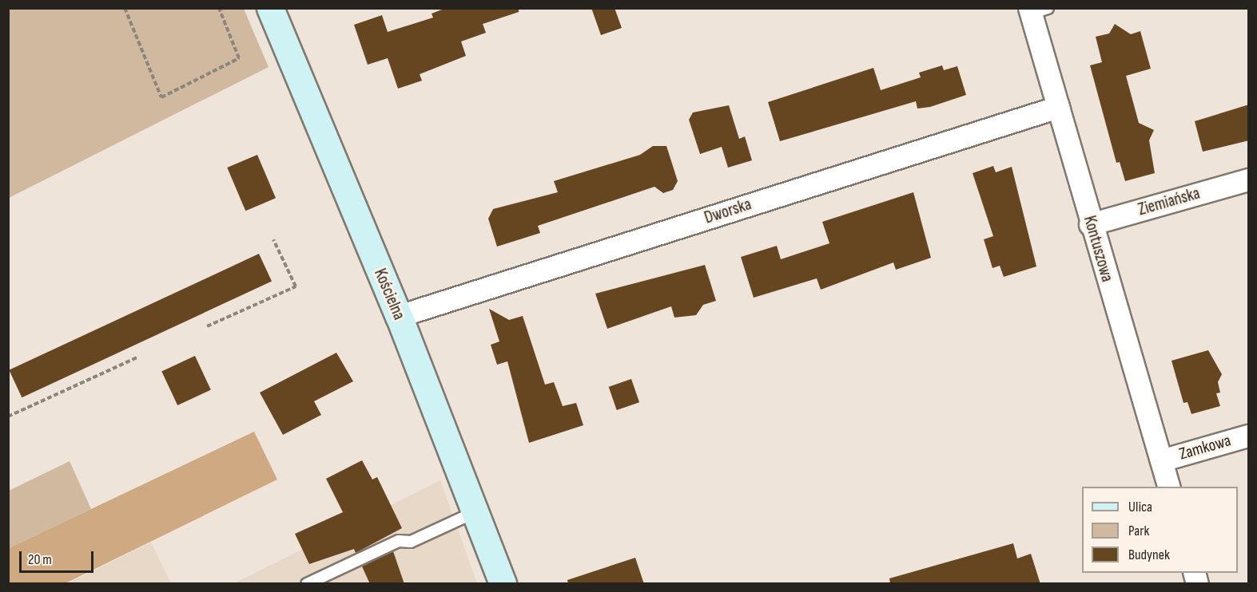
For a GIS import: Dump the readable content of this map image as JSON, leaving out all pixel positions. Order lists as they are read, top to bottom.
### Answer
{
  "streets": {
    "street": [
      "Ziemiańska",
      "Dworska",
      "Kontuszowa",
      "Kościelna",
      "Zamkowa"
    ]
  },
  "crossings": [
    ["Ziemiańska", "Kontuszowa"],
    ["Dworska", "Kontuszowa"],
    ["Dworska", "Kościelna"],
    ["Kontuszowa", "Zamkowa"]
  ],
  "legend": ["Ulica", "Park", "Budynek"],
  "scale_bar": "20 m"
}
